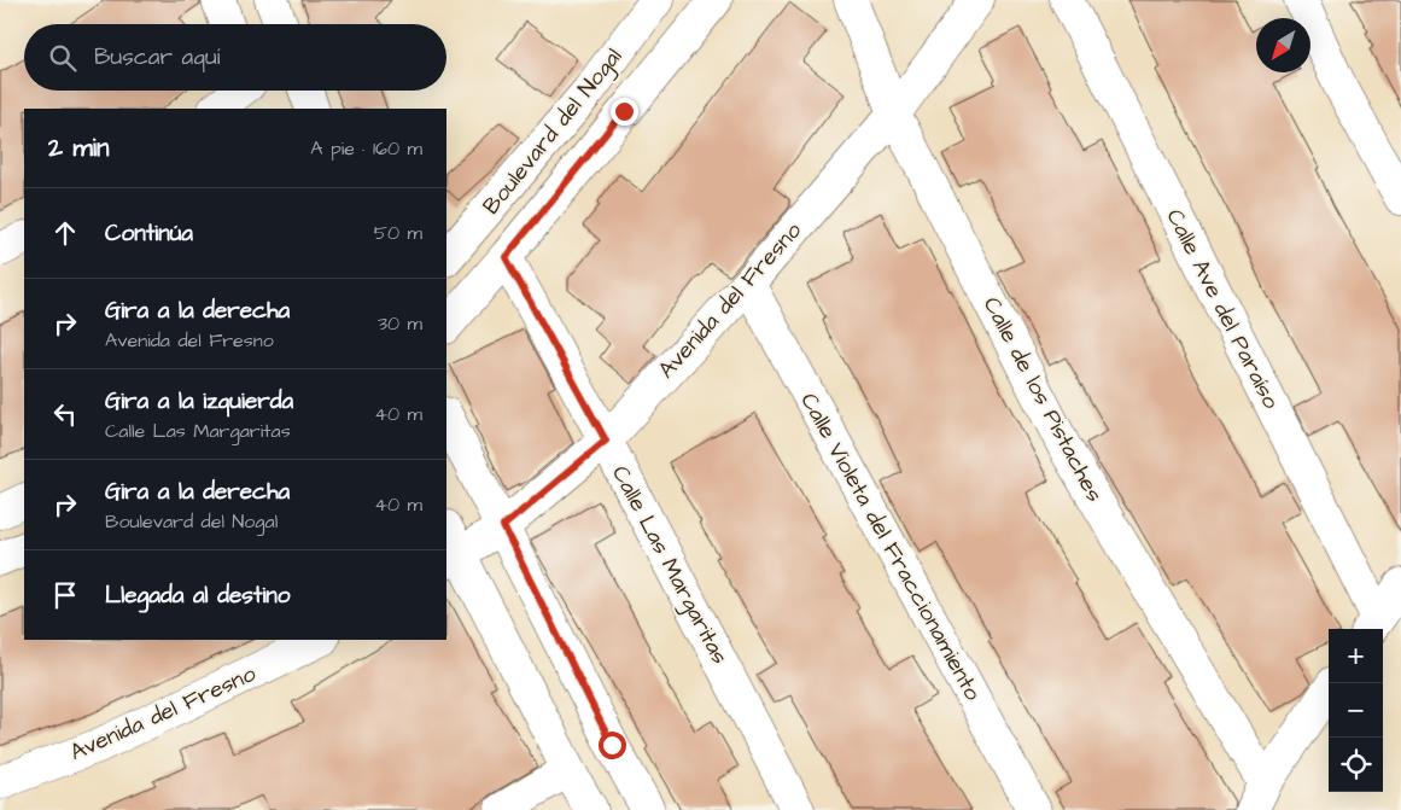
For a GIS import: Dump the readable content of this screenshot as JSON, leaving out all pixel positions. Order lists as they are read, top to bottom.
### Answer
{
  "streets": {
    "street": [
      "Boulevard del Nogal",
      "Avenida del Fresno",
      "Calle Ave del Paraíso",
      "Calle de los Pistaches",
      "Calle Violeta del Fraccionamiento",
      "Calle Las Margaritas"
    ]
  },
  "crossings": [
    ["Boulevard del Nogal", "Calle Las Margaritas"],
    ["Avenida del Fresno", "Calle de los Pistaches"],
    ["Avenida del Fresno", "Calle Violeta del Fraccionamiento"],
    ["Avenida del Fresno", "Calle Las Margaritas"]
  ],
  "north": "bottom left",
  "page": {
    "search": "Buscar aquí",
    "heading": ["2 min", "A pie · 160 m"],
    "list": [
      ["Continúa", "50 m"],
      ["Gira a la derecha", "Avenida del Fresno", "30 m"],
      ["Gira a la izquierda", "Calle Las Margaritas", "40 m"],
      ["Gira a la derecha", "Boulevard del Nogal", "40 m"],
      "Llegada al destino"
    ],
    "map_buttons": ["+", "−"]
  }
}
